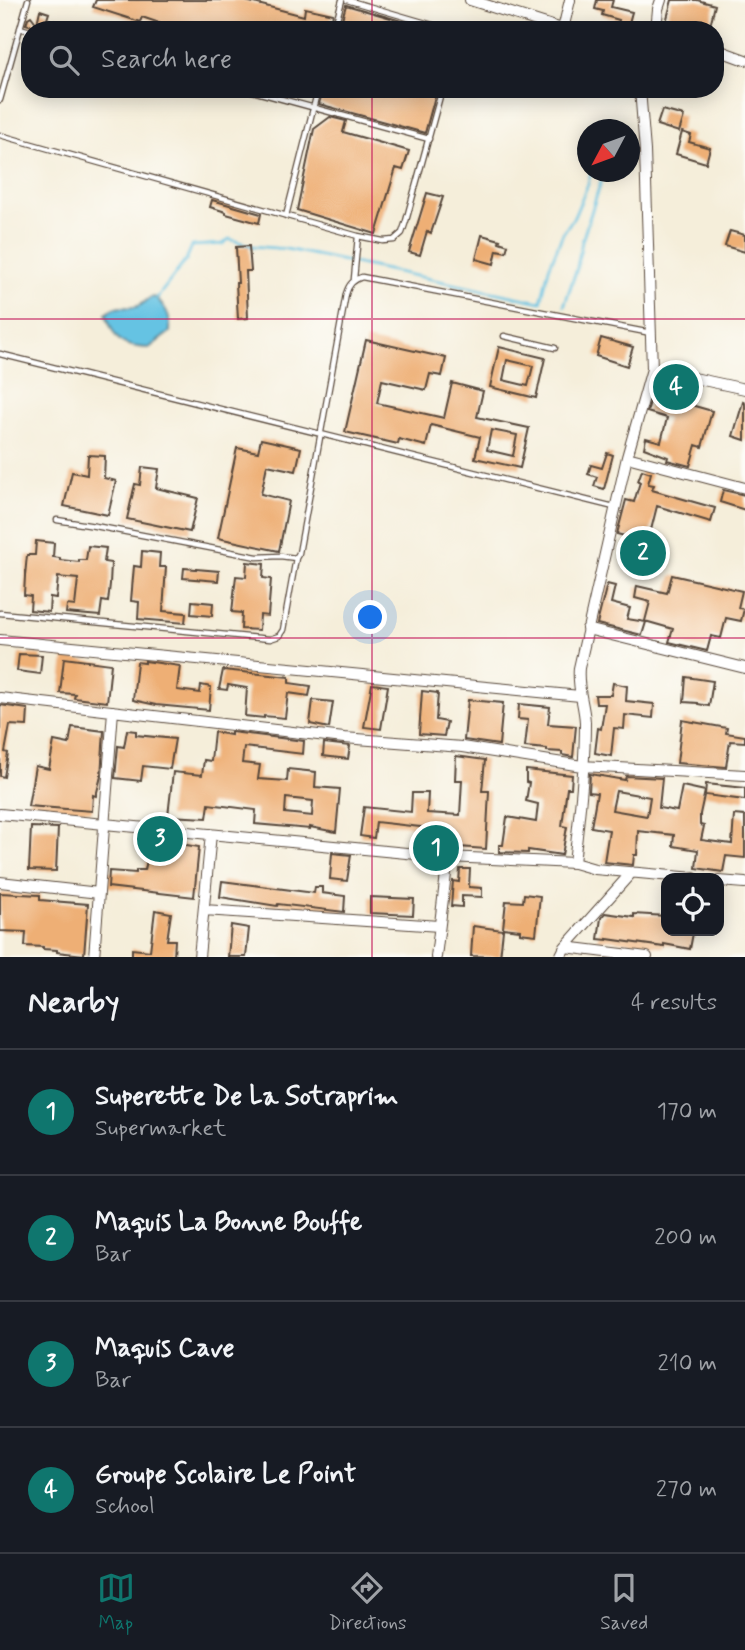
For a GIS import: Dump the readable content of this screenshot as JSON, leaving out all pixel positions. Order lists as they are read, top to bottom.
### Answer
{
  "north": "bottom left",
  "page": {
    "search": "Search here",
    "pins": [
      "4",
      "2",
      "3",
      "1"
    ],
    "heading": ["Nearby", "4 results"],
    "list": [
      {
        "mark": "1",
        "name": "Superette De La Sotraprim",
        "note": "Supermarket",
        "value": "170 m"
      },
      {
        "mark": "2",
        "name": "Maquis La Bonne Bouffe",
        "note": "Bar",
        "value": "200 m"
      },
      {
        "mark": "3",
        "name": "Maquis Cave",
        "note": "Bar",
        "value": "210 m"
      },
      {
        "mark": "4",
        "name": "Groupe Scolaire Le Point",
        "note": "School",
        "value": "270 m"
      }
    ],
    "nav": ["Map", "Directions", "Saved"]
  }
}
